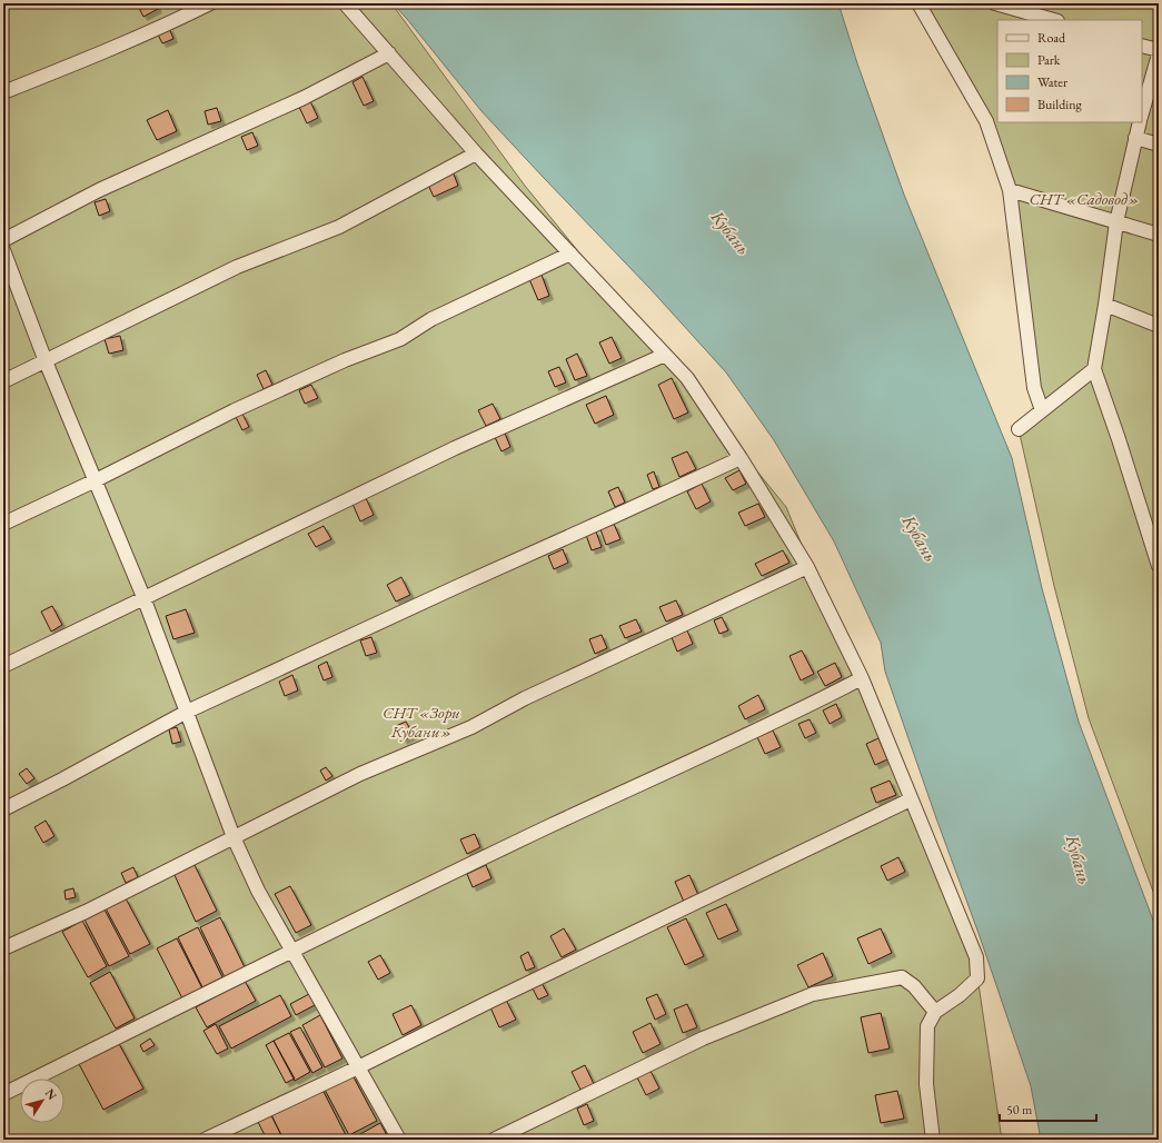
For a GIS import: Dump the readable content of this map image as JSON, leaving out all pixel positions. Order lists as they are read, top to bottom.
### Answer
{
  "water": ["Кубань"],
  "parks": ["СНТ «Садовод»", "СНТ «Зори Кубани»"],
  "legend": [
    "Road",
    "Park",
    "Water",
    "Building"
  ],
  "scale_bar": "50 m",
  "north": "top right"
}
